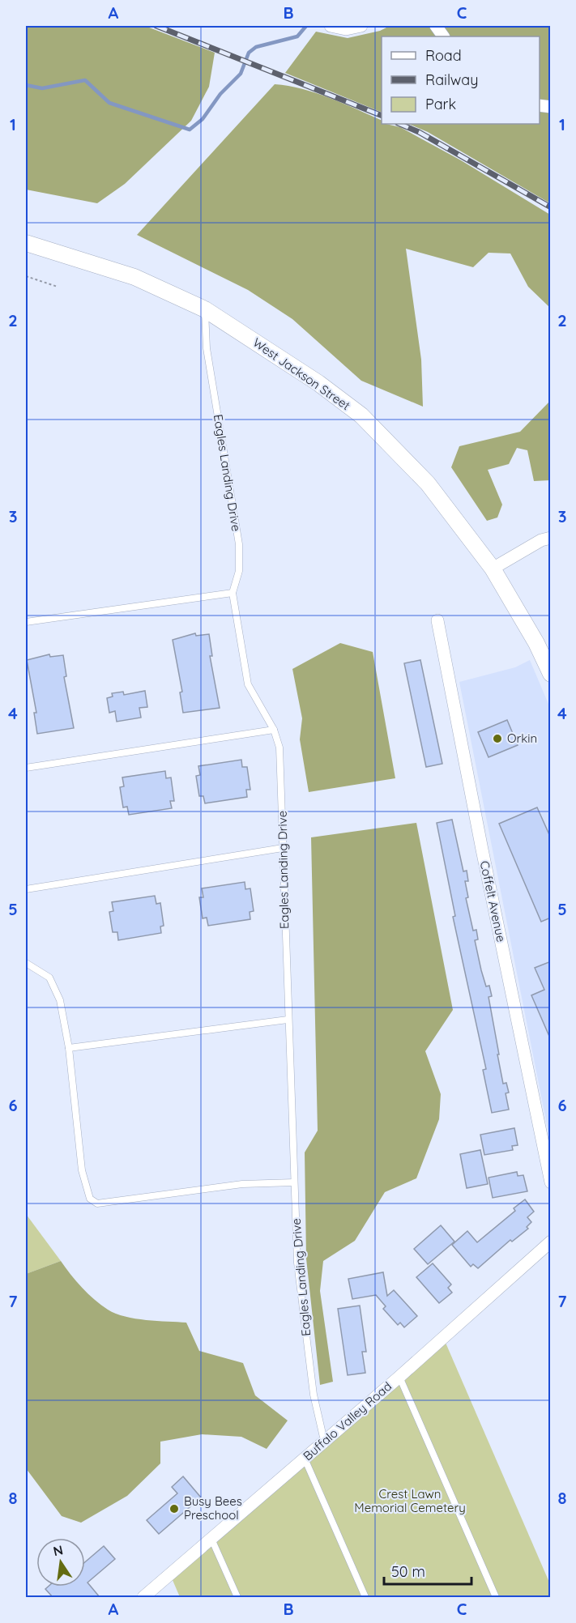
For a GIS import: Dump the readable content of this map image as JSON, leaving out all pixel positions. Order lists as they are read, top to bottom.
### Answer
{
  "streets": {
    "street": ["West Jackson Street", "Coffelt Avenue", "Buffalo Valley Road"],
    "lane": ["Eagles Landing Drive"]
  },
  "crossings": [
    ["West Jackson Street", "Eagles Landing Drive"],
    ["Eagles Landing Drive", "Buffalo Valley Road"]
  ],
  "parks": ["Crest Lawn Memorial Cemetery"],
  "places": ["Orkin", "Busy Bees Preschool"],
  "legend": ["Road", "Railway", "Park"],
  "scale_bar": "50 m",
  "north": "top",
  "grid": {
    "columns": ["A", "B", "C"],
    "rows": [
      "1",
      "2",
      "3",
      "4",
      "5",
      "6",
      "7",
      "8"
    ]
  }
}
